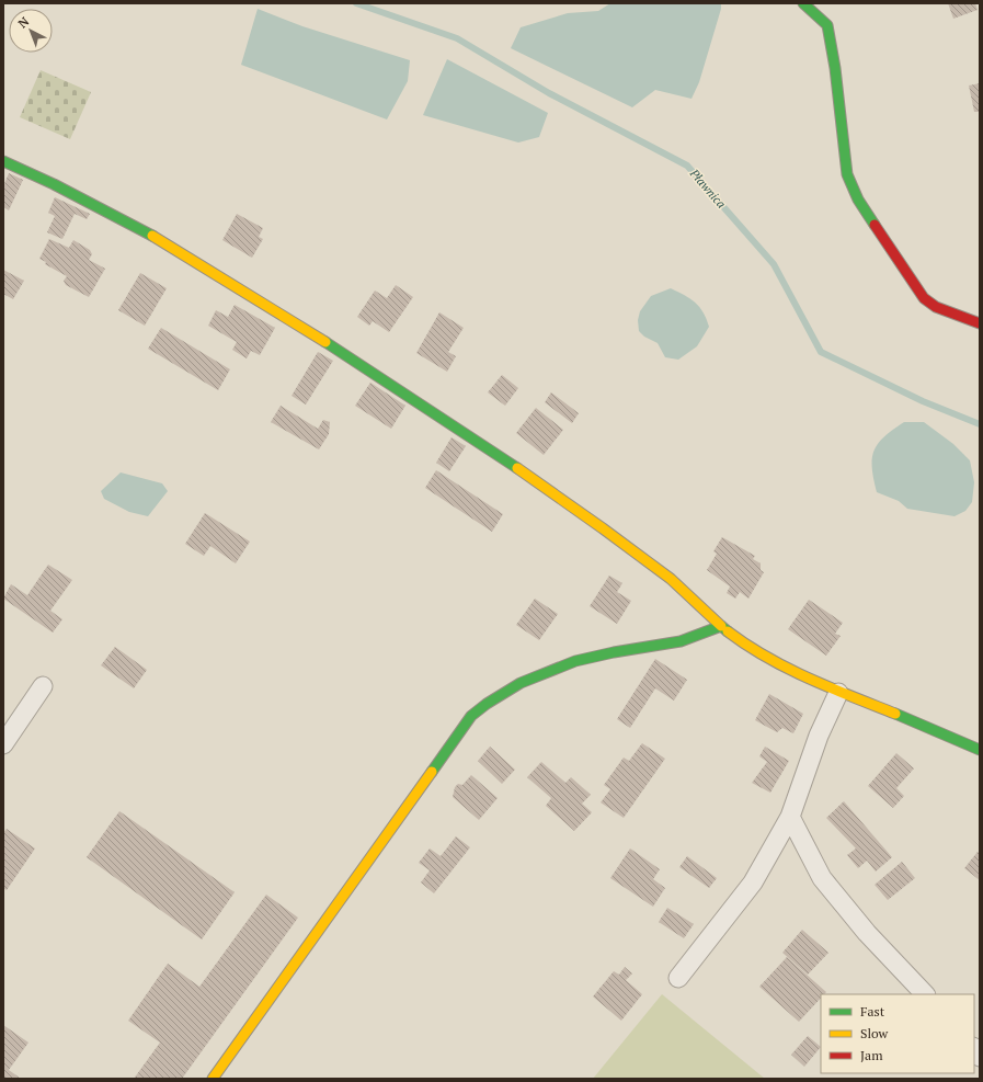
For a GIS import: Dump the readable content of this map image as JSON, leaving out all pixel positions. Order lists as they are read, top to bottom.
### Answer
{
  "water": ["Pławnica"],
  "legend": ["Fast", "Slow", "Jam"],
  "north": "top left"
}
